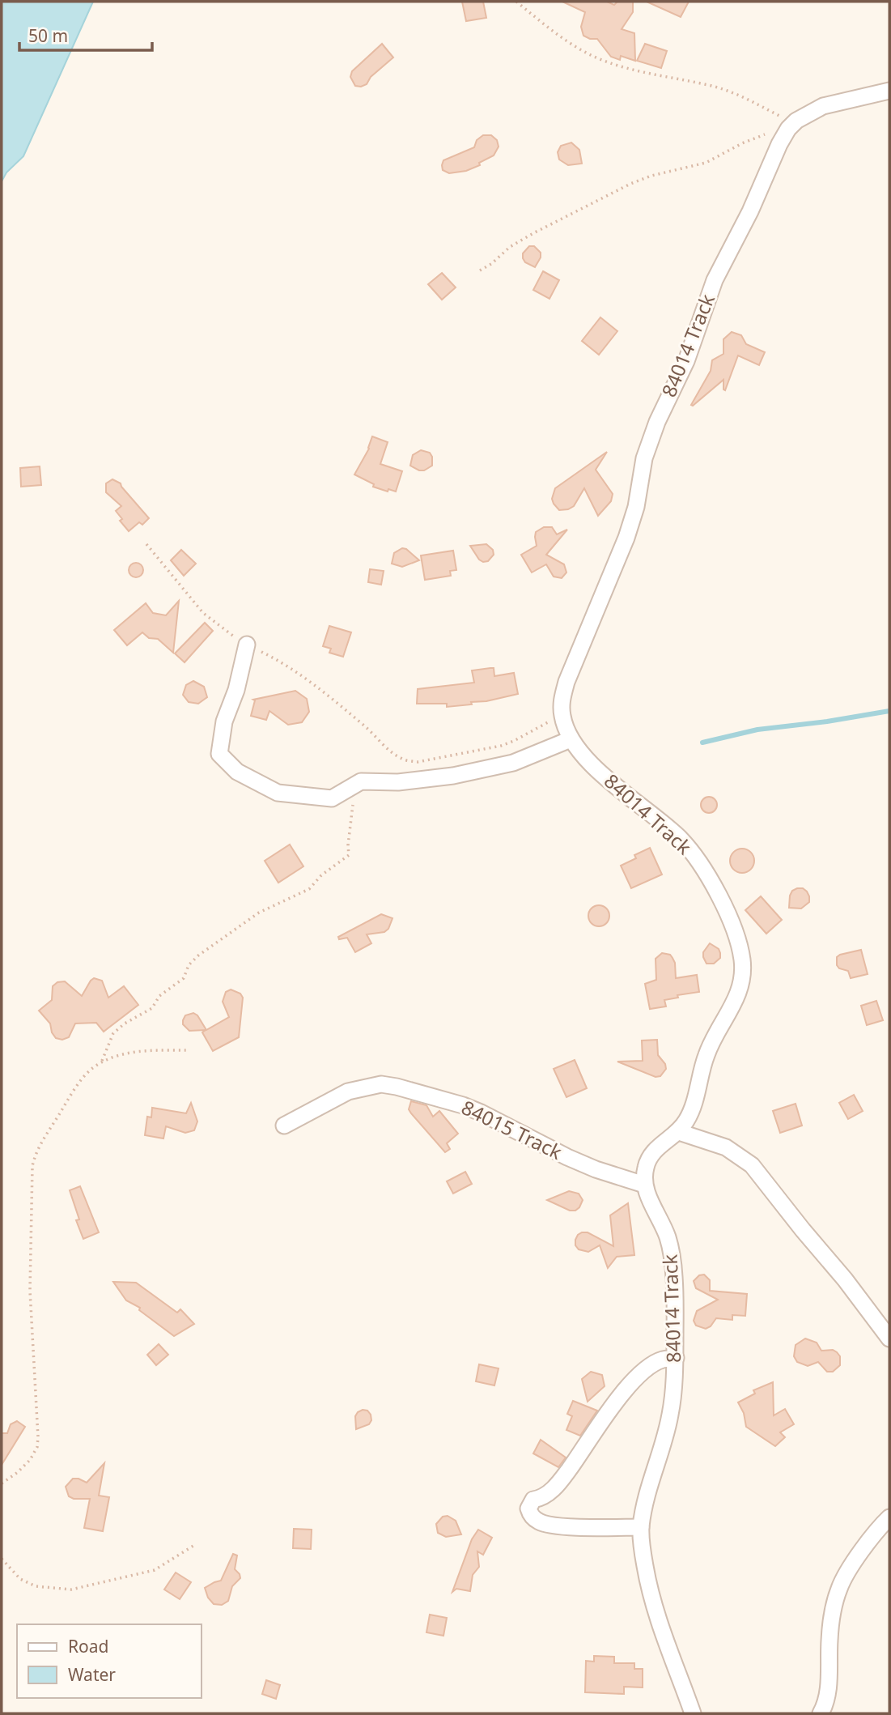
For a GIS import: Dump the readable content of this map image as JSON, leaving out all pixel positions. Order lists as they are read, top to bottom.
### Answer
{
  "streets": {
    "street": ["84014 Track", "84015 Track"]
  },
  "crossings": [
    ["84014 Track", "84015 Track"]
  ],
  "legend": ["Road", "Water"],
  "scale_bar": "50 m"
}
